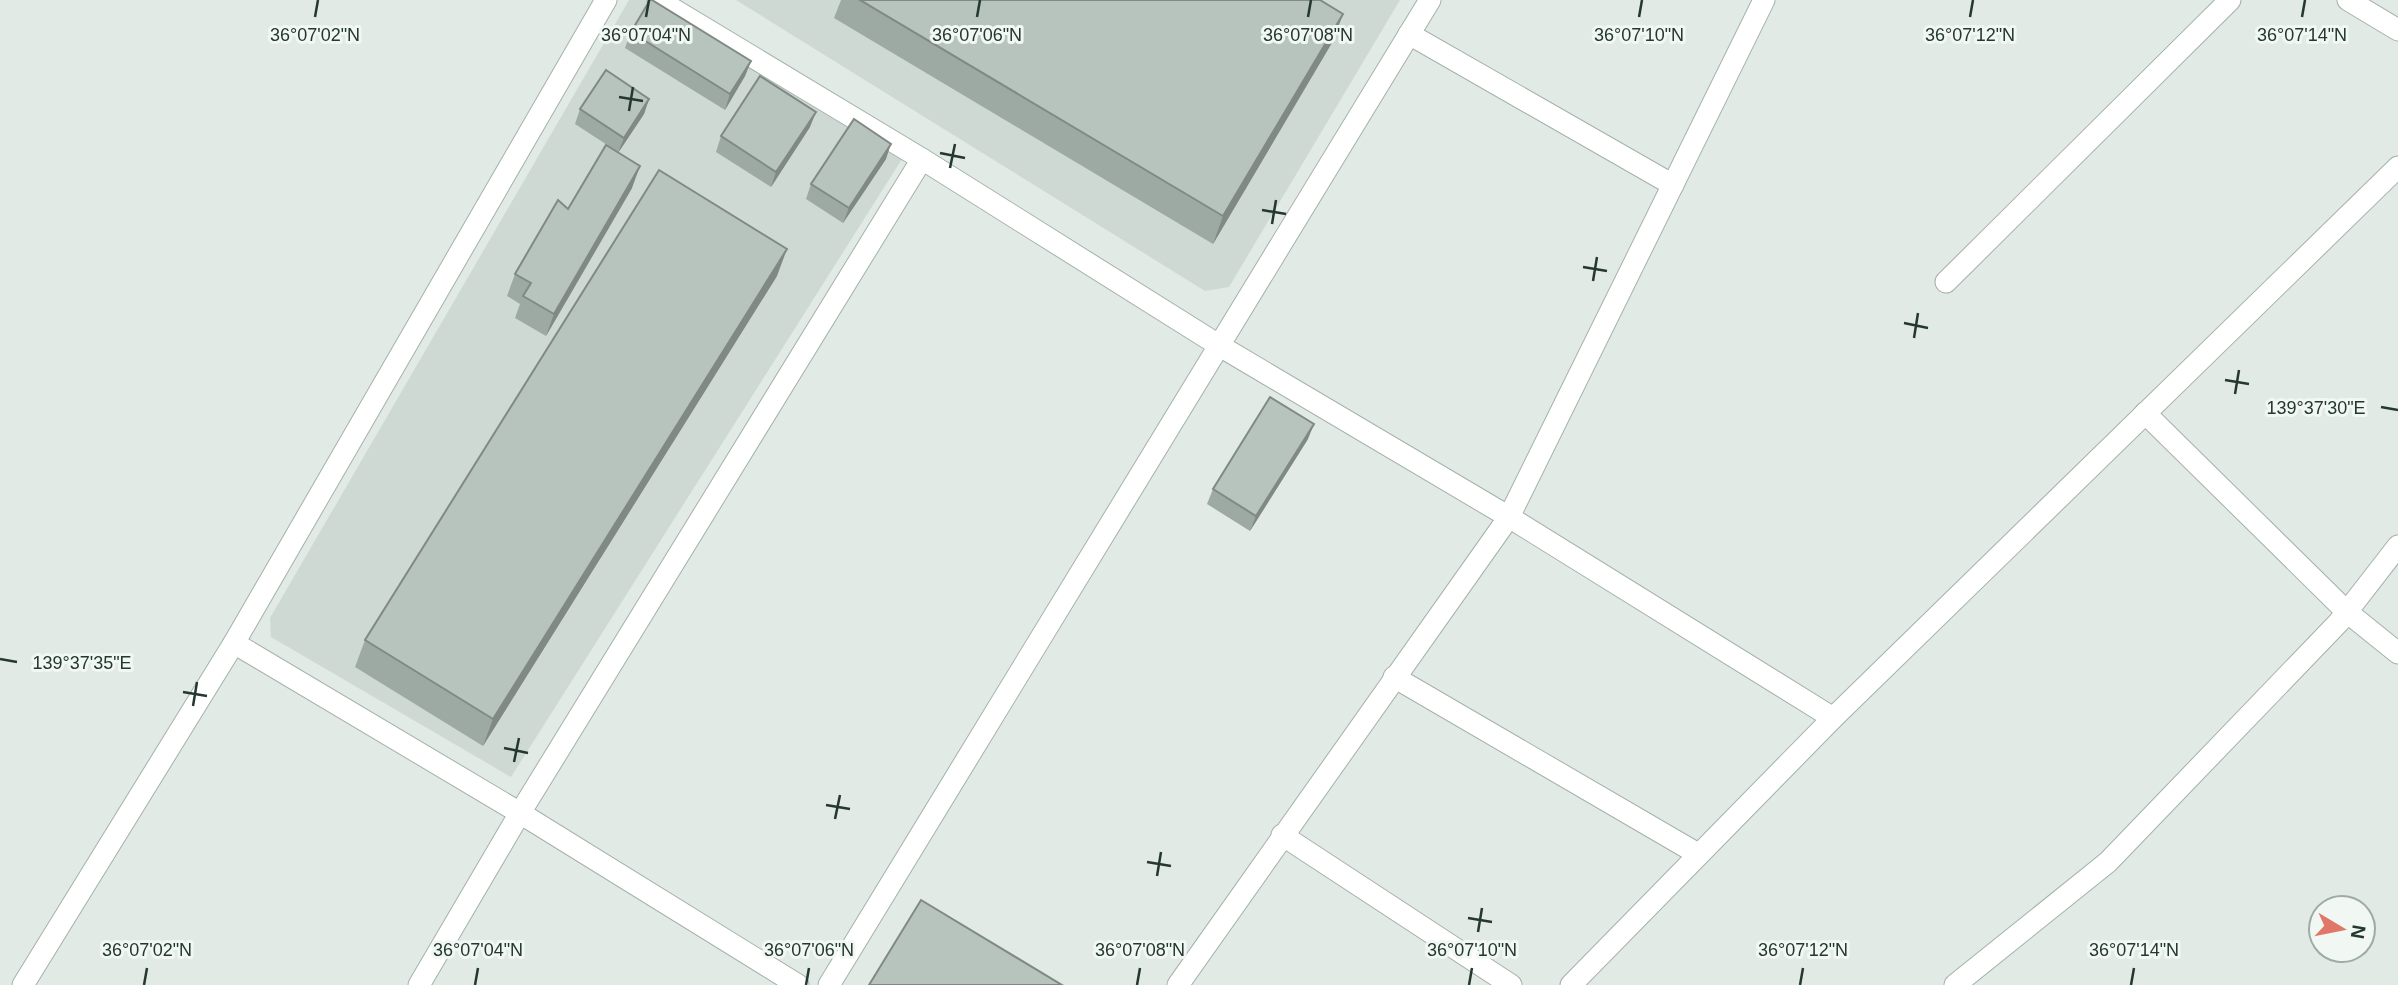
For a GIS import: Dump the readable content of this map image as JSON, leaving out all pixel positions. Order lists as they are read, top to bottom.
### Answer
{
  "north": "right",
  "coordinates": [
    "36°07'02\"N",
    "36°07'04\"N",
    "36°07'06\"N",
    "36°07'08\"N",
    "36°07'10\"N",
    "36°07'12\"N",
    "36°07'14\"N",
    "139°37'30\"E",
    "139°37'35\"E"
  ]
}
